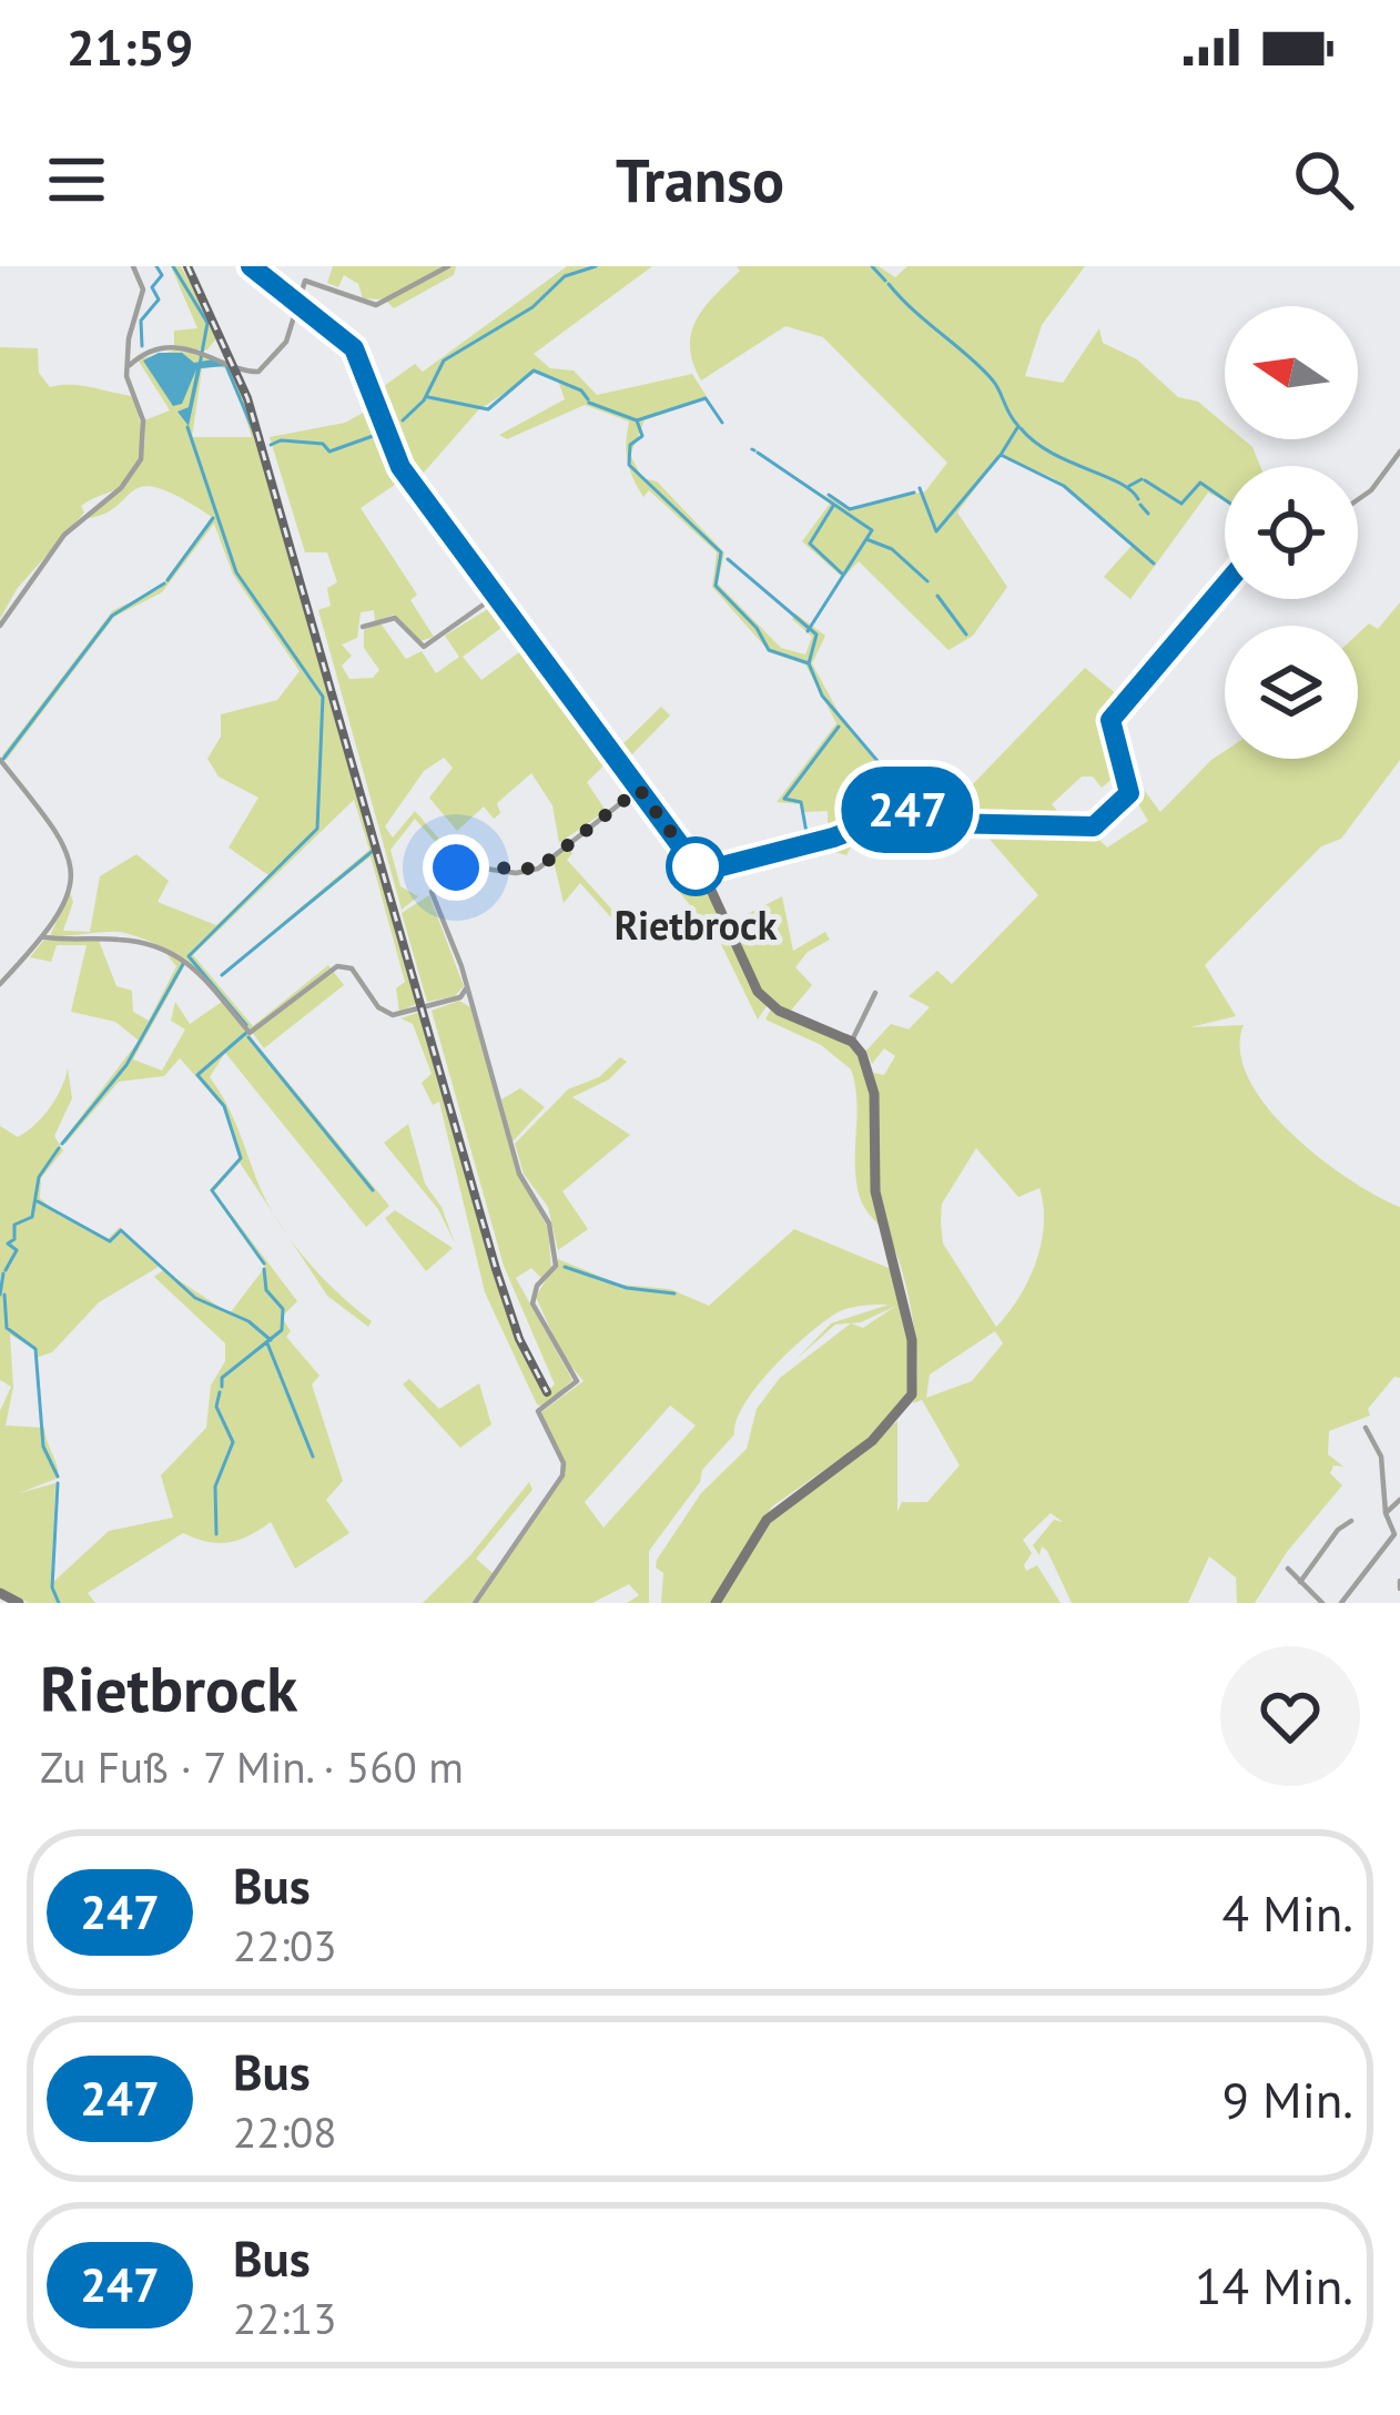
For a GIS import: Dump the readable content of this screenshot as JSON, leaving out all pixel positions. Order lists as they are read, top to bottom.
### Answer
{
  "places": ["Rietbrock"],
  "lines": ["bus line 247"],
  "north": "left",
  "page": {
    "status": "21:59",
    "header": "Transo",
    "on_map": "247",
    "heading": ["Rietbrock", "Zu Fuß · 7 Min. · 560 m"],
    "list": [
      {
        "mark": "247",
        "name": "Bus",
        "note": "22:03",
        "value": "4 Min."
      },
      {
        "mark": "247",
        "name": "Bus",
        "note": "22:08",
        "value": "9 Min."
      },
      {
        "mark": "247",
        "name": "Bus",
        "note": "22:13",
        "value": "14 Min."
      }
    ]
  }
}
